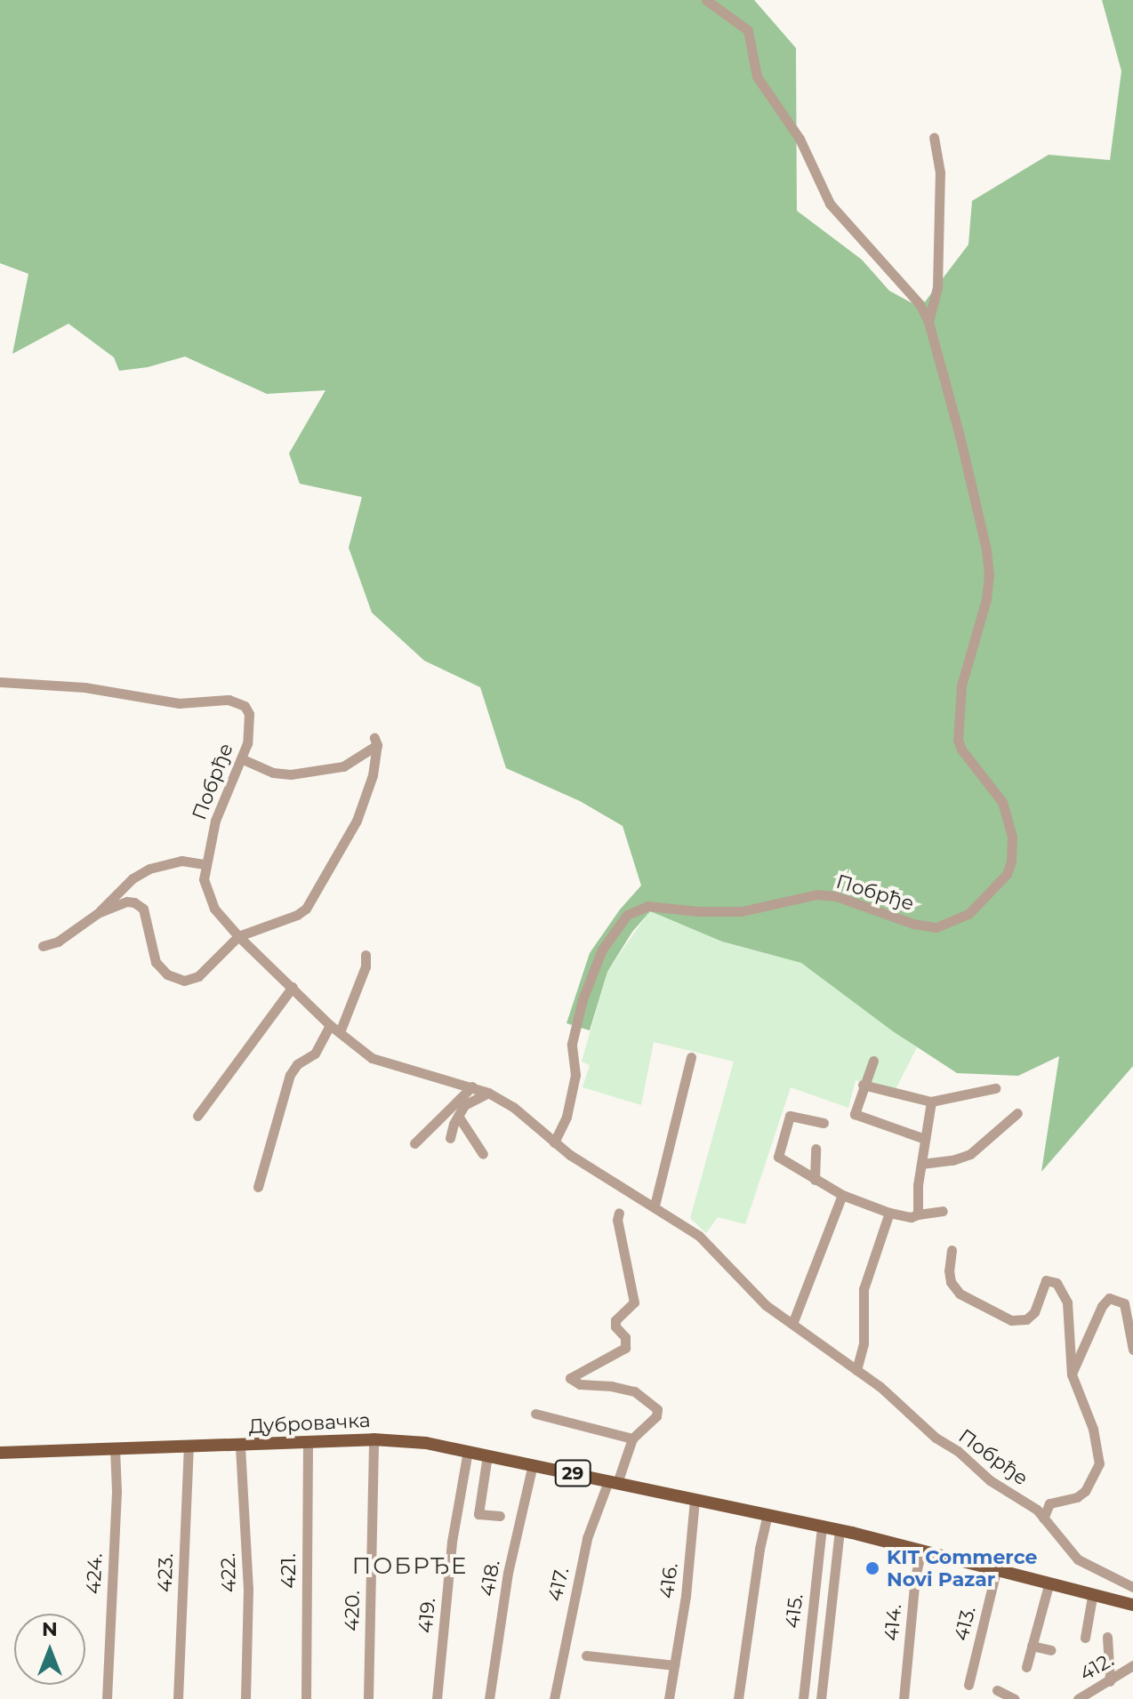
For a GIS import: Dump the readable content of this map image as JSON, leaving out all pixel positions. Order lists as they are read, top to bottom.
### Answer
{
  "streets": {
    "main road": ["Дубровачка", "29"],
    "street": [
      "Побрђе",
      "421.",
      "423.",
      "422.",
      "424.",
      "418.",
      "416.",
      "417.",
      "420.",
      "415.",
      "419.",
      "414.",
      "413.",
      "412."
    ]
  },
  "crossings": [
    ["Дубровачка", "421."],
    ["Дубровачка", "423."],
    ["Дубровачка", "422."],
    ["Дубровачка", "424."],
    ["Дубровачка", "418."],
    ["Дубровачка", "416."],
    ["Дубровачка", "417."],
    ["Дубровачка", "420."],
    ["Дубровачка", "415."],
    ["Дубровачка", "419."],
    ["Дубровачка", "414."],
    ["Дубровачка", "413."]
  ],
  "districts": ["ПОБРЂЕ"],
  "places": ["KIT Commerce Novi Pazar"],
  "north": "top"
}
